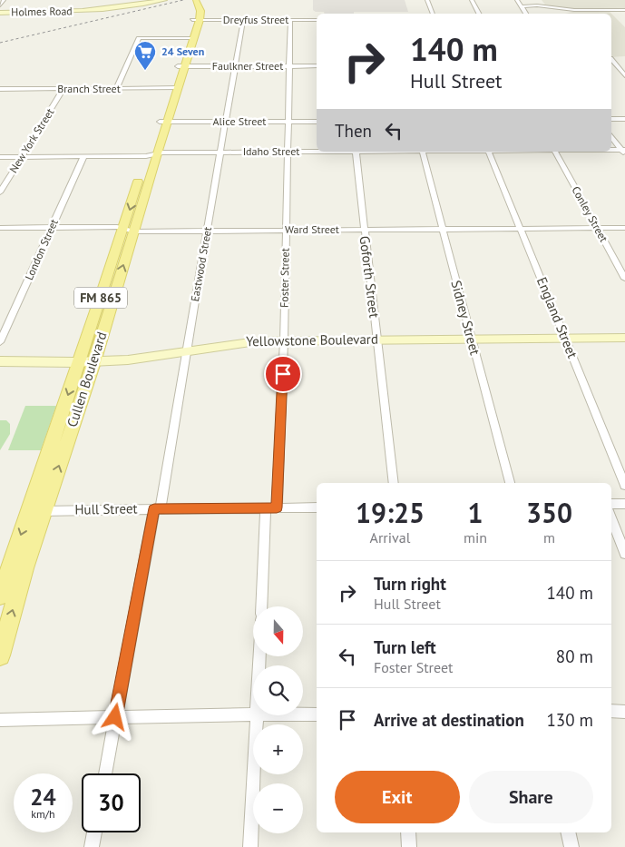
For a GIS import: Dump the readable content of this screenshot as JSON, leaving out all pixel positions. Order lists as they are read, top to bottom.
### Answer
{
  "streets": {
    "main road": ["FM 865", "Cullen Boulevard"],
    "street": [
      "Holmes Road",
      "Dreyfus Street",
      "Faulkner Street",
      "Branch Street",
      "Alice Street",
      "New York Street",
      "Idaho Street",
      "Conley Street",
      "Ward Street",
      "London Street",
      "Eastwood Street",
      "Goforth Street",
      "Foster Street",
      "Sidney Street",
      "England Street",
      "Yellowstone Boulevard",
      "Hull Street"
    ]
  },
  "crossings": [
    ["Dreyfus Street", "Eastwood Street"],
    ["Dreyfus Street", "Foster Street"],
    ["Dreyfus Street", "Cullen Boulevard"],
    ["Faulkner Street", "Eastwood Street"],
    ["Faulkner Street", "Foster Street"],
    ["Faulkner Street", "Cullen Boulevard"],
    ["Branch Street", "New York Street"],
    ["Branch Street", "Cullen Boulevard"],
    ["Alice Street", "Eastwood Street"],
    ["Alice Street", "Foster Street"],
    ["Alice Street", "Cullen Boulevard"],
    ["New York Street", "Idaho Street"],
    ["Idaho Street", "London Street"],
    ["Idaho Street", "Eastwood Street"],
    ["Idaho Street", "Foster Street"],
    ["Idaho Street", "Cullen Boulevard"],
    ["Conley Street", "Ward Street"],
    ["Ward Street", "London Street"],
    ["Ward Street", "Eastwood Street"],
    ["Ward Street", "Goforth Street"],
    ["Ward Street", "Foster Street"],
    ["Ward Street", "Sidney Street"],
    ["Ward Street", "England Street"],
    ["Ward Street", "Cullen Boulevard"],
    ["Eastwood Street", "Yellowstone Boulevard"],
    ["Eastwood Street", "Hull Street"],
    ["Goforth Street", "Yellowstone Boulevard"],
    ["Foster Street", "Yellowstone Boulevard"],
    ["Foster Street", "Hull Street"],
    ["Sidney Street", "Yellowstone Boulevard"],
    ["England Street", "Yellowstone Boulevard"],
    ["Yellowstone Boulevard", "Cullen Boulevard"],
    ["Cullen Boulevard", "Hull Street"]
  ],
  "places": {
    "supermarket": ["24 Seven"]
  },
  "north": "bottom",
  "page": {
    "turn": ["140 m", "Hull Street"],
    "then": "Then",
    "eta": [
      "19:25",
      "Arrival",
      "1",
      "min",
      "350",
      "m"
    ],
    "list": [
      {
        "name": "Turn right",
        "note": "Hull Street",
        "value": "140 m"
      },
      {
        "name": "Turn left",
        "note": "Foster Street",
        "value": "80 m"
      },
      {
        "name": "Arrive at destination",
        "value": "130 m"
      }
    ],
    "map_buttons": ["+", "−"],
    "buttons": ["Exit", "Share"],
    "speed": "24 km/h",
    "limit": "30"
  }
}
